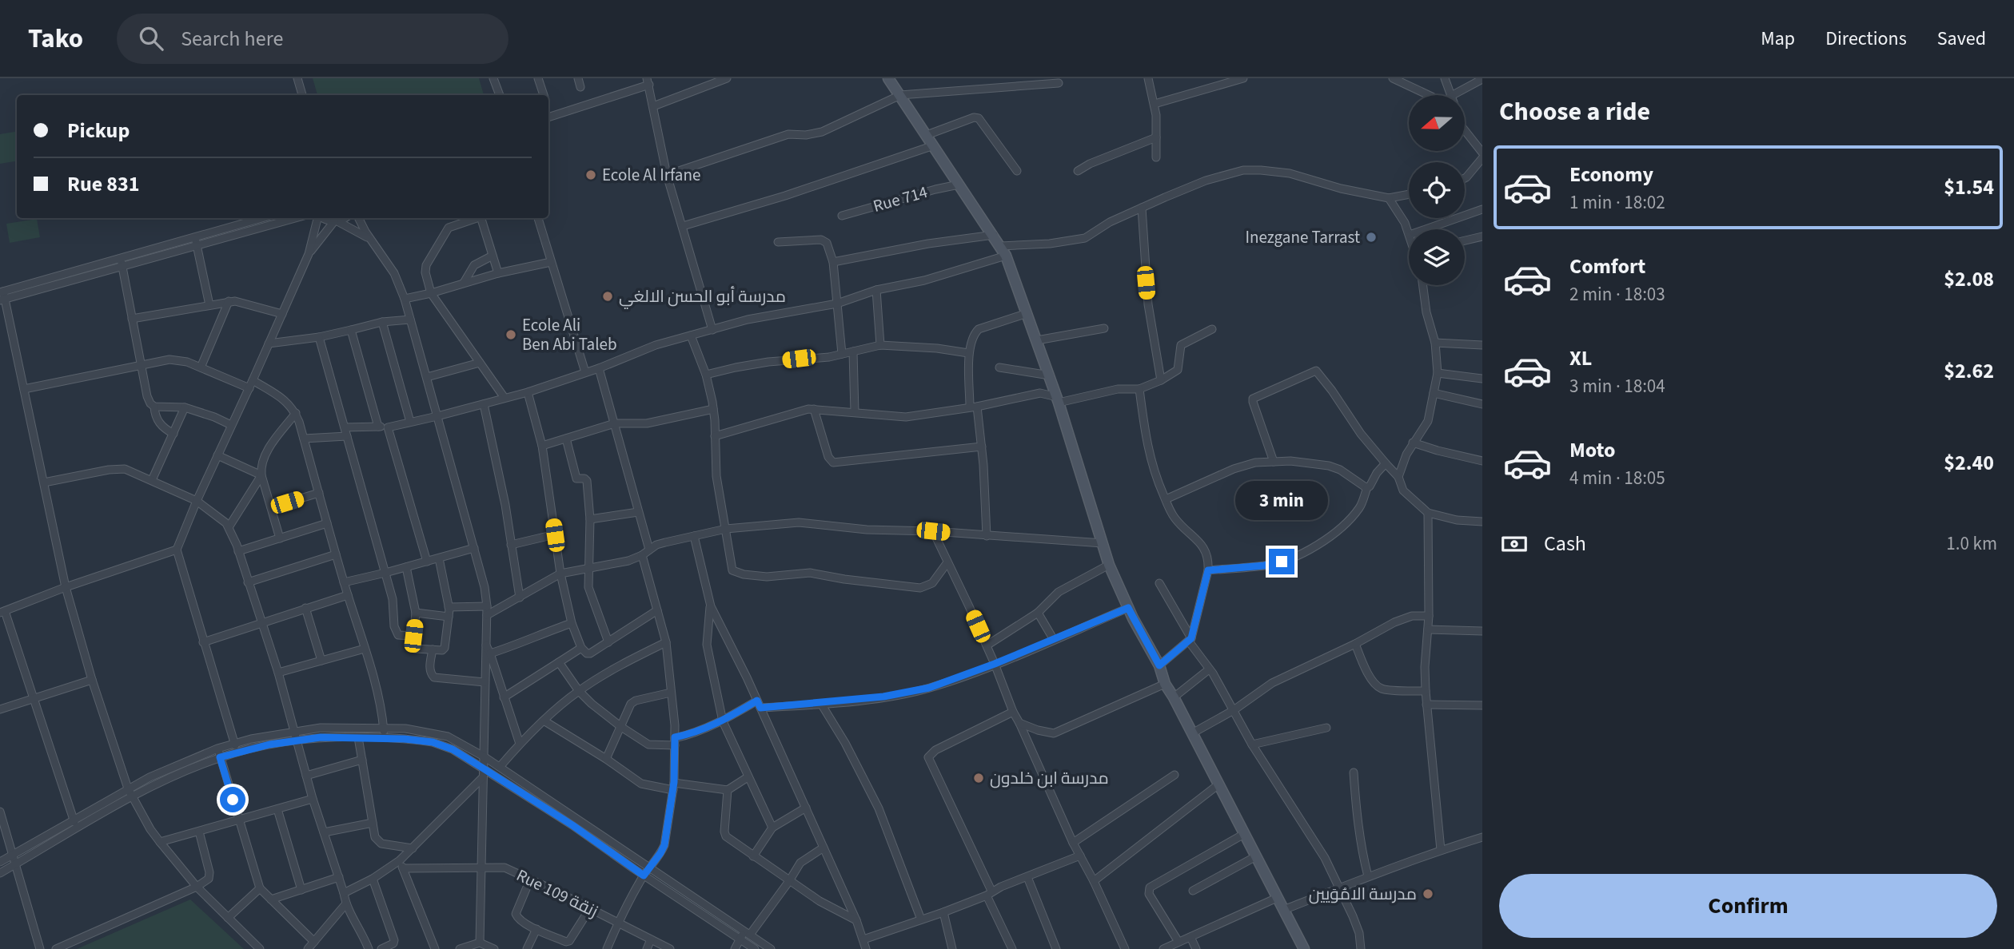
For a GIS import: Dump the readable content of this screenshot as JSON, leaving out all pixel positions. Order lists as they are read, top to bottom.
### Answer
{
  "streets": {
    "street": ["Rue 714", "Rue 109 زنقة"]
  },
  "places": [
    "Ecole Al Irfane",
    "Inezgane Tarrast",
    "مدرسة أبو الحسن الالغي",
    "Ecole Ali Ben Abi Taleb",
    "مدرسة ابن خلدون",
    "مدرسة الامُوَيين"
  ],
  "north": "left",
  "page": {
    "header": "Tako",
    "search": "Search here",
    "nav": ["Map", "Directions", "Saved"],
    "heading": "Choose a ride",
    "banner": ["Pickup", "Rue 831"],
    "list": [
      {
        "name": "Economy",
        "note": "1 min · 18:02",
        "value": "$1.54"
      },
      {
        "name": "Comfort",
        "note": "2 min · 18:03",
        "value": "$2.08"
      },
      {
        "name": "XL",
        "note": "3 min · 18:04",
        "value": "$2.62"
      },
      {
        "name": "Moto",
        "note": "4 min · 18:05",
        "value": "$2.40"
      }
    ],
    "bubble": "3 min",
    "pay": ["Cash", "1.0 km"],
    "buttons": "Confirm"
  }
}
